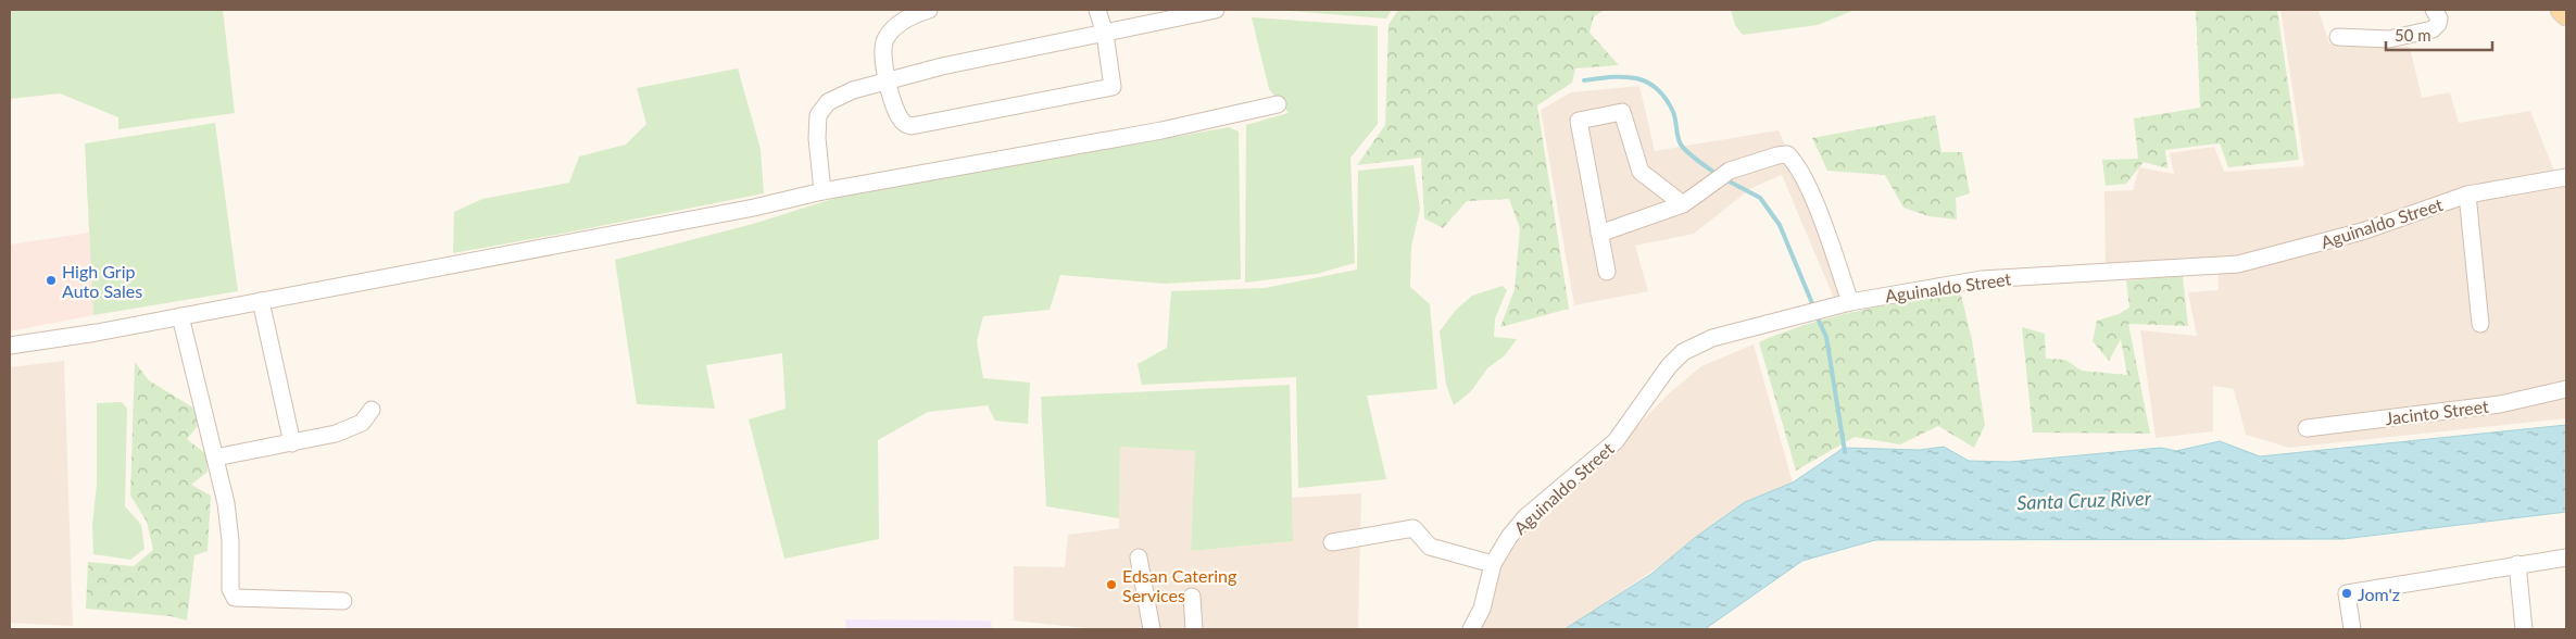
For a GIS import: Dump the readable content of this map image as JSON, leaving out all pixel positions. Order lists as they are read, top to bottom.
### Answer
{
  "streets": {
    "street": ["Aguinaldo Street", "Jacinto Street"]
  },
  "water": ["Santa Cruz River"],
  "places": ["High Grip Auto Sales", "Edsan Catering Services", "Jom'z"],
  "scale_bar": "50 m"
}
